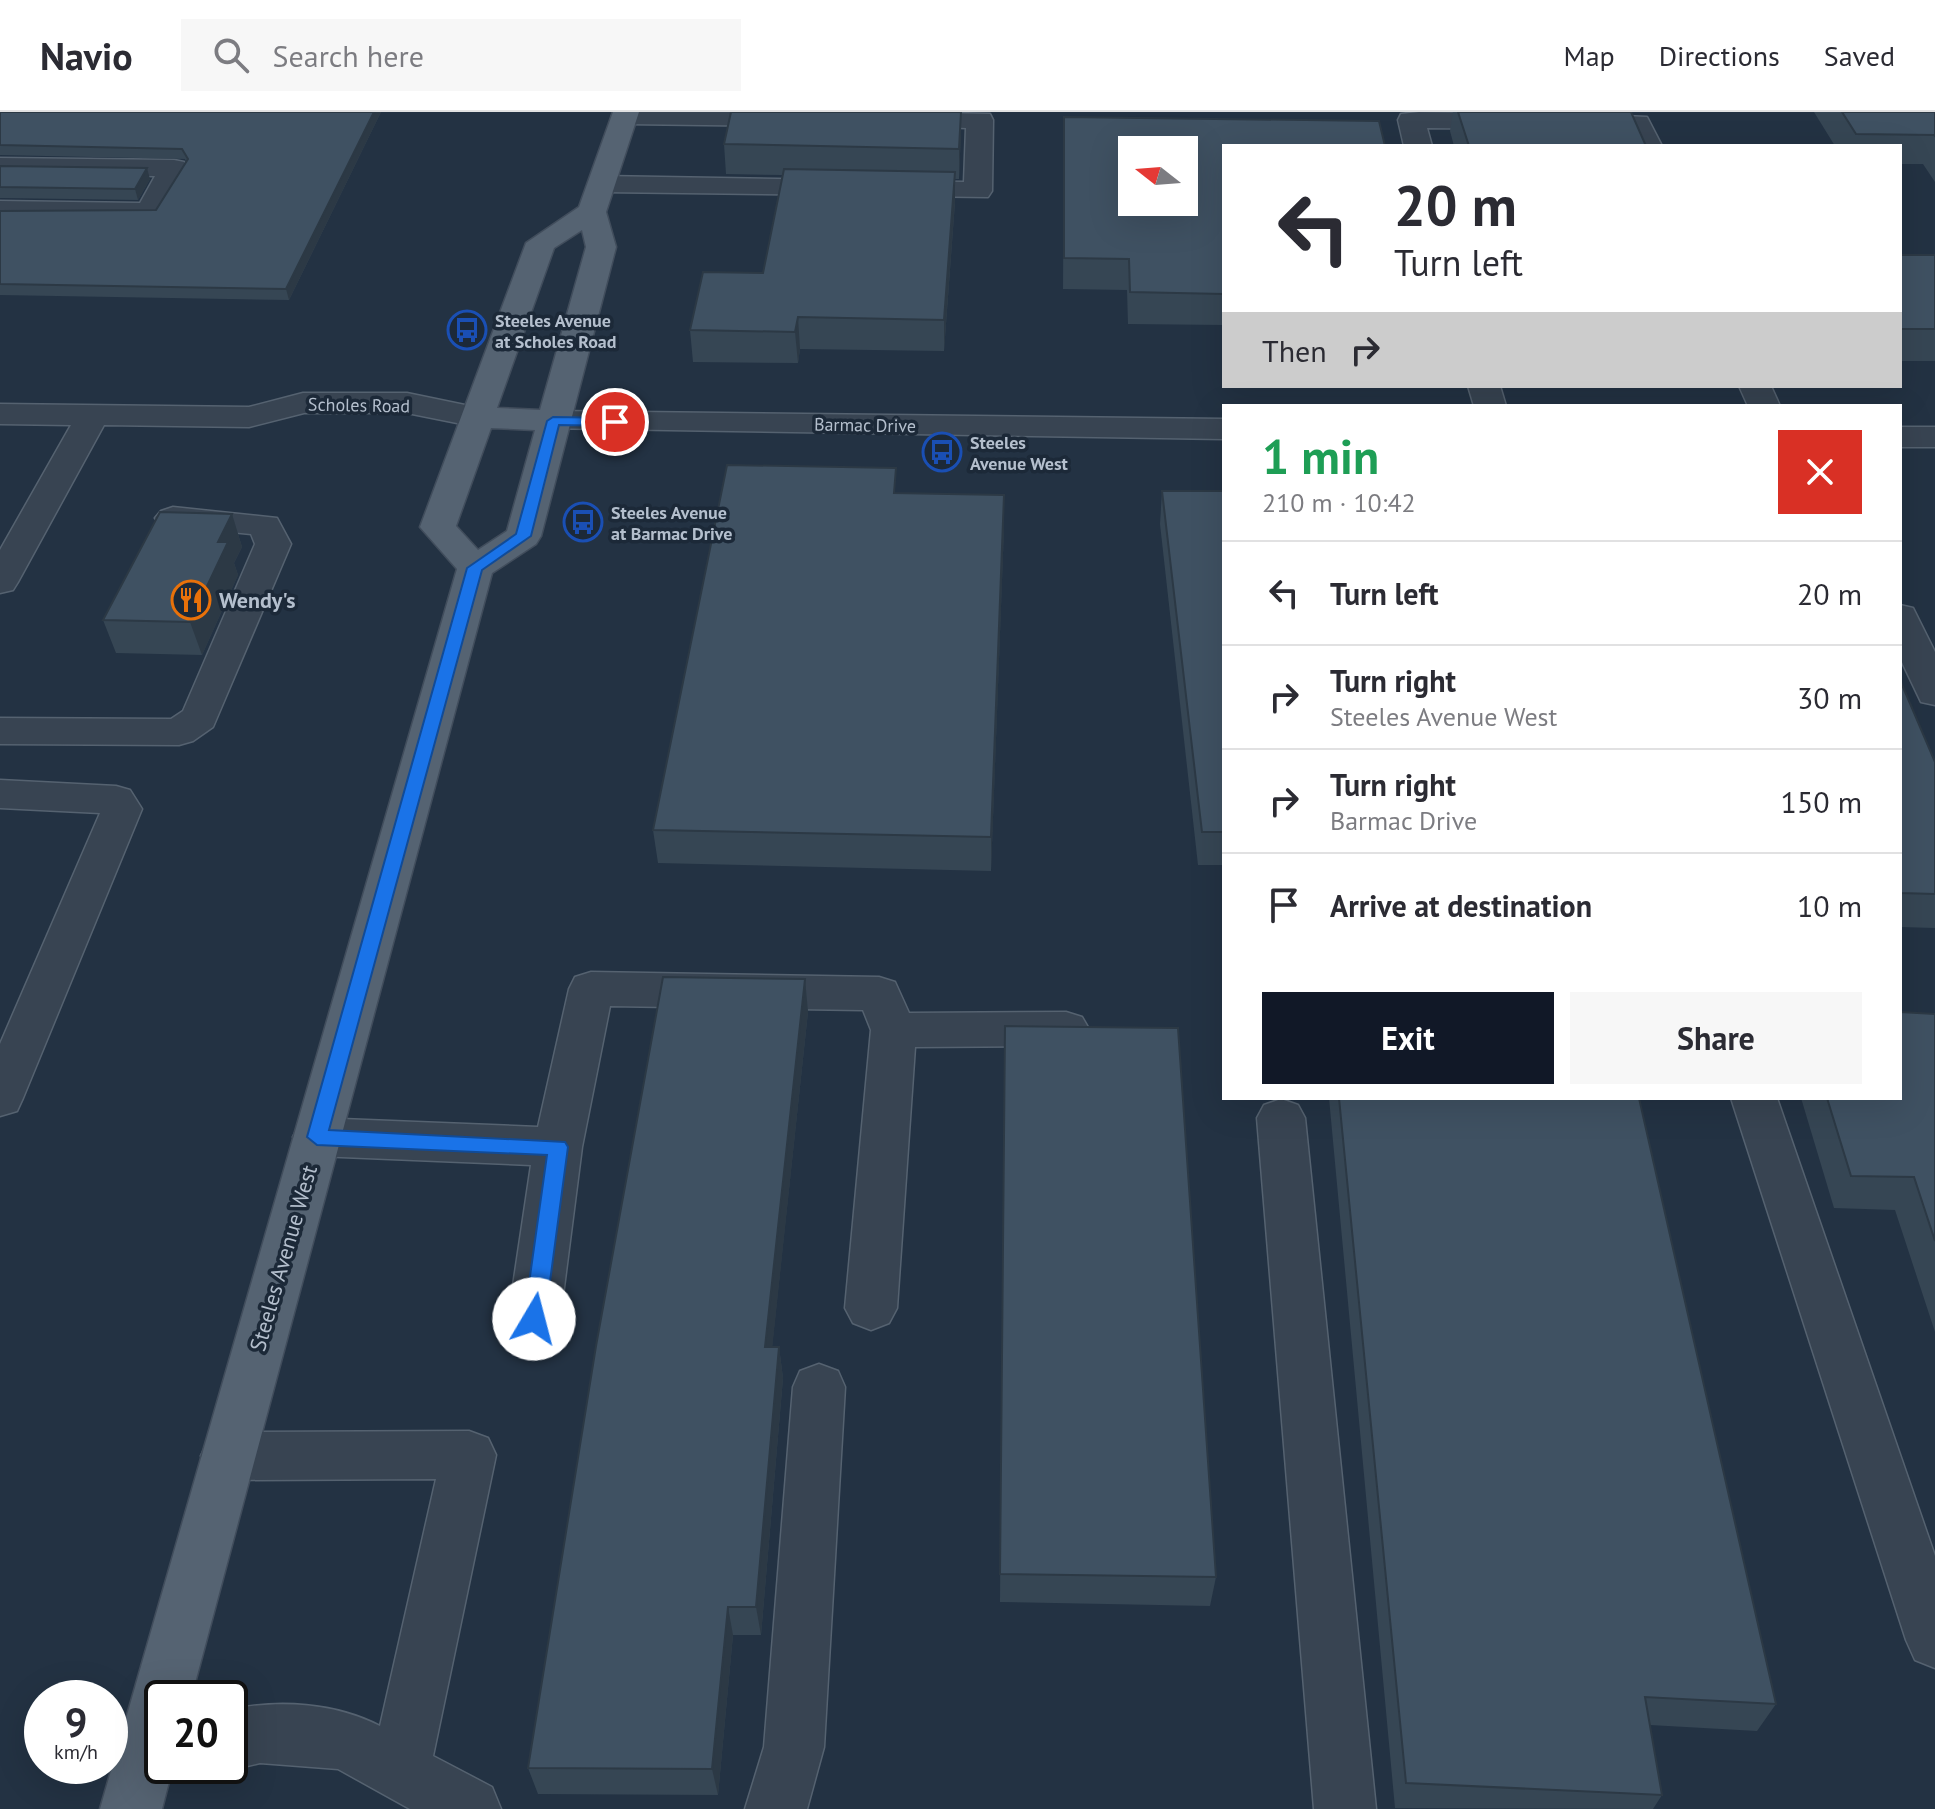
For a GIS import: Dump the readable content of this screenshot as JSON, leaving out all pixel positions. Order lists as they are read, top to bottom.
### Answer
{
  "streets": {
    "main road": ["Steeles Avenue West"],
    "street": ["Scholes Road", "Barmac Drive"]
  },
  "places": {
    "bus stop": ["Steeles Avenue at Scholes Road", "Steeles Avenue West", "Steeles Avenue at Barmac Drive"],
    "restaurant": ["Wendy's"]
  },
  "north": "left",
  "page": {
    "header": "Navio",
    "search": "Search here",
    "nav": ["Map", "Directions", "Saved"],
    "turn": ["20 m", "Turn left"],
    "then": "Then",
    "heading": ["1 min", "210 m · 10:42"],
    "list": [
      {
        "name": "Turn left",
        "value": "20 m"
      },
      {
        "name": "Turn right",
        "note": "Steeles Avenue West",
        "value": "30 m"
      },
      {
        "name": "Turn right",
        "note": "Barmac Drive",
        "value": "150 m"
      },
      {
        "name": "Arrive at destination",
        "value": "10 m"
      }
    ],
    "buttons": ["Exit", "Share"],
    "speed": "9 km/h",
    "limit": "20"
  }
}
